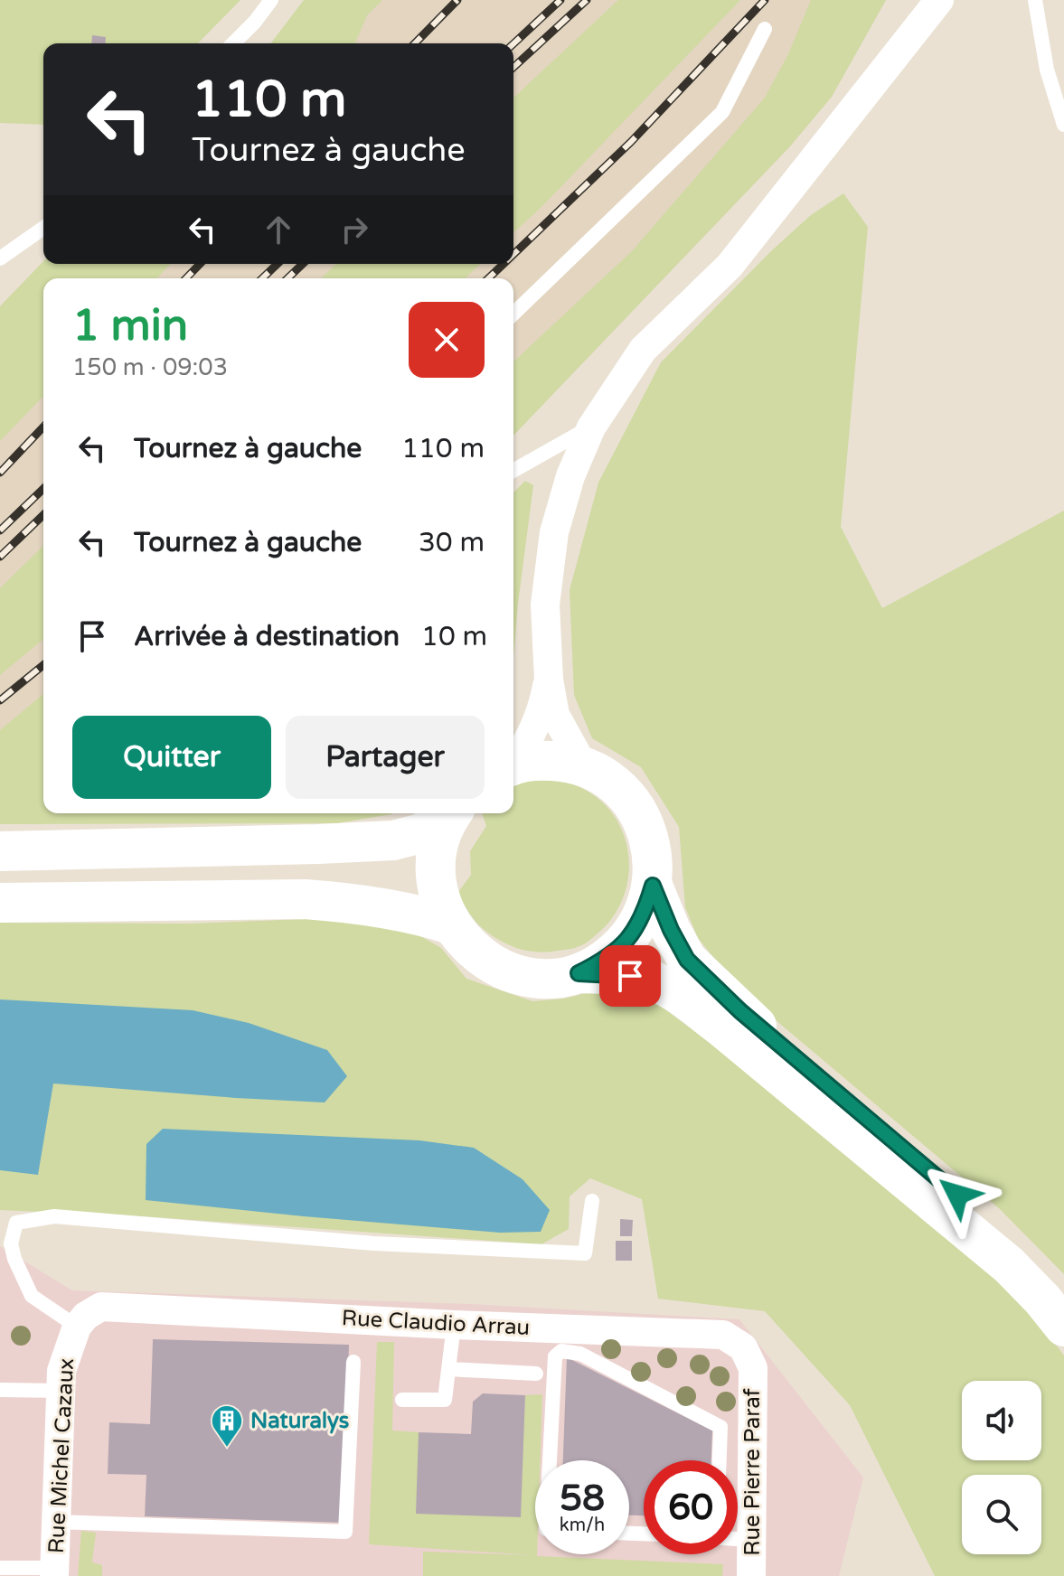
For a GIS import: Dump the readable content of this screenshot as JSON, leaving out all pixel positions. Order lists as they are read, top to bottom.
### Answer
{
  "streets": {
    "street": ["Rue Claudio Arrau", "Rue Michel Cazaux", "Rue Pierre Paraf"]
  },
  "crossings": [
    ["Rue Claudio Arrau", "Rue Michel Cazaux"],
    ["Rue Claudio Arrau", "Rue Pierre Paraf"]
  ],
  "places": {
    "building": ["Naturalys"]
  },
  "page": {
    "turn": ["110 m", "Tournez à gauche"],
    "heading": ["1 min", "150 m · 09:03"],
    "list": [
      {
        "name": "Tournez à gauche",
        "value": "110 m"
      },
      {
        "name": "Tournez à gauche",
        "value": "30 m"
      },
      {
        "name": "Arrivée à destination",
        "value": "10 m"
      }
    ],
    "buttons": ["Quitter", "Partager"],
    "speed": "58 km/h",
    "limit": "60"
  }
}
